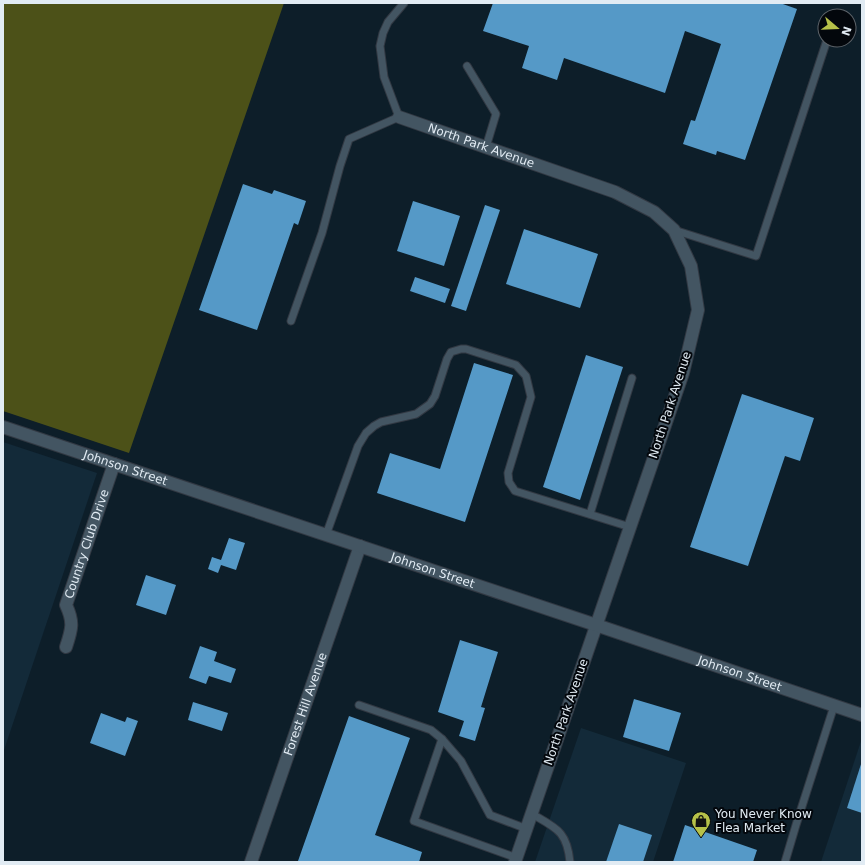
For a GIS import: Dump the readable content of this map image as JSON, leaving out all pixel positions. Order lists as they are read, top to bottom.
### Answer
{
  "streets": {
    "street": [
      "North Park Avenue",
      "Johnson Street",
      "Country Club Drive",
      "Forest Hill Avenue"
    ]
  },
  "crossings": [
    ["North Park Avenue", "Johnson Street"],
    ["Johnson Street", "Country Club Drive"],
    ["Johnson Street", "Forest Hill Avenue"]
  ],
  "places": {
    "shop": ["You Never Know Flea Market"]
  },
  "north": "right"
}
